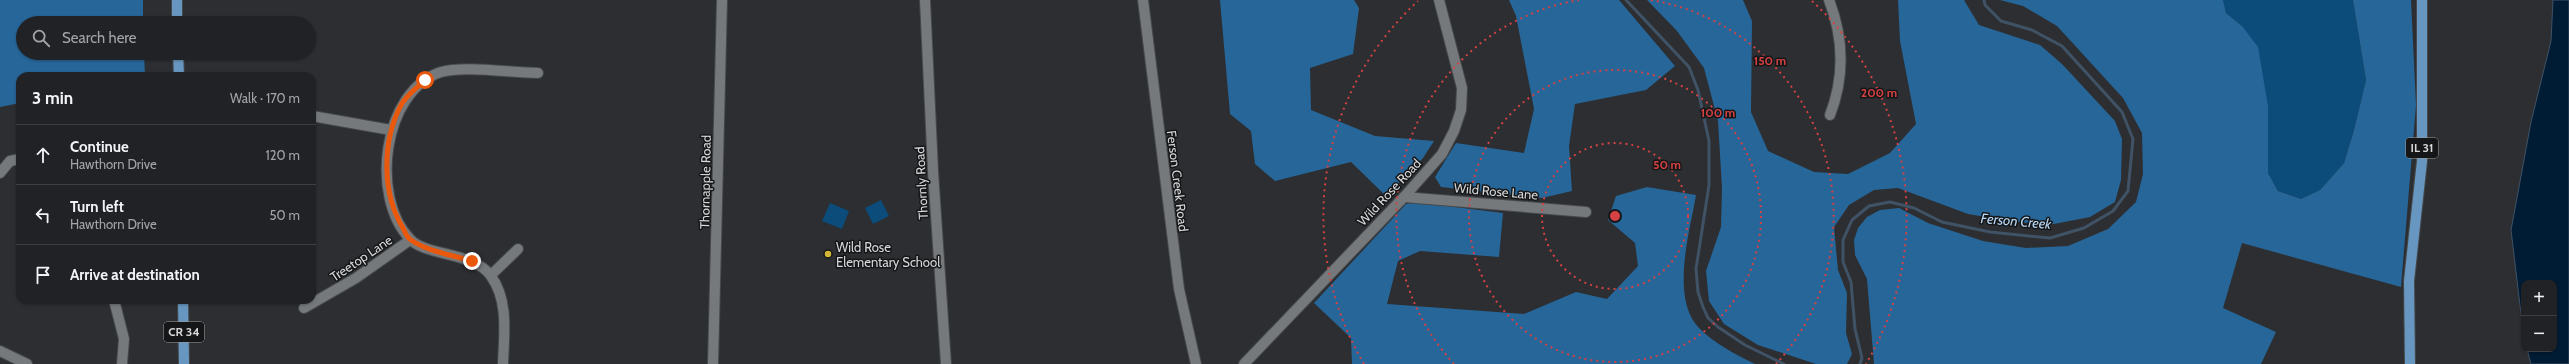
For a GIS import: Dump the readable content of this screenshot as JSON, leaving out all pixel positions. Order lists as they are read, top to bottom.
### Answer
{
  "streets": {
    "main road": ["IL 31", "CR 34"],
    "street": [
      "Ferson Creek Road",
      "Thornapple Road",
      "Thornly Road",
      "Wild Rose Lane",
      "Wild Rose Road",
      "Treetop Lane"
    ]
  },
  "crossings": [
    ["Wild Rose Lane", "Wild Rose Road"]
  ],
  "water": ["Ferson Creek"],
  "places": ["Wild Rose Elementary School"],
  "page": {
    "search": "Search here",
    "heading": ["3 min", "Walk · 170 m"],
    "list": [
      ["Continue", "Hawthorn Drive", "120 m"],
      ["Turn left", "Hawthorn Drive", "50 m"],
      "Arrive at destination"
    ],
    "map_buttons": ["+", "−"]
  },
  "rings": [
    "150 m",
    "200 m",
    "100 m",
    "50 m"
  ]
}
